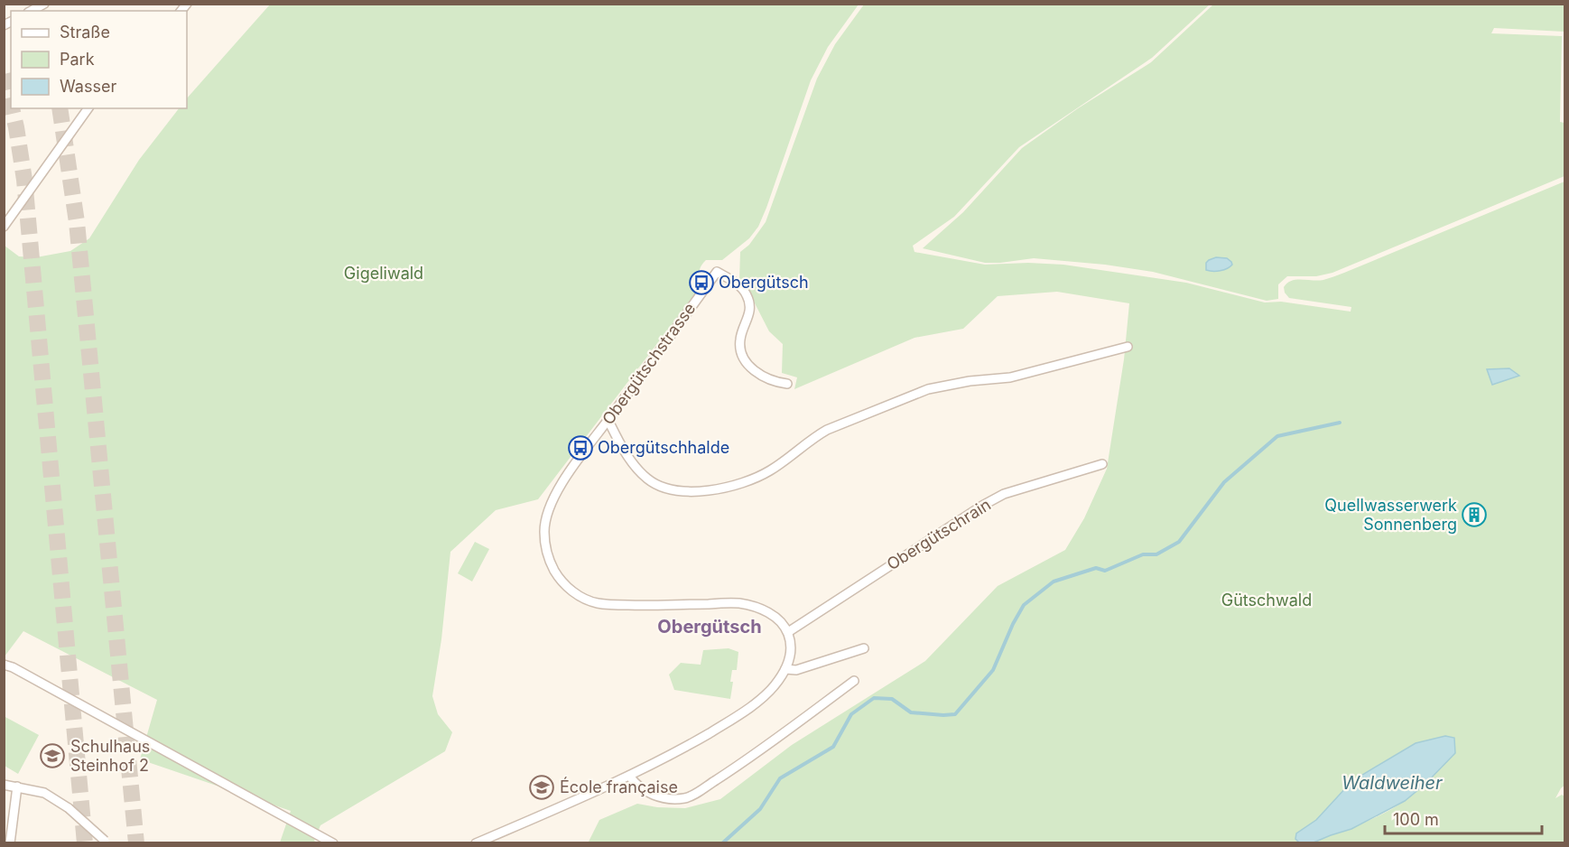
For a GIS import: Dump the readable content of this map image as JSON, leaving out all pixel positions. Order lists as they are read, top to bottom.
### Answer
{
  "streets": {
    "street": ["Obergütschstrasse", "Obergütschrain"]
  },
  "crossings": [
    ["Obergütschstrasse", "Obergütschrain"]
  ],
  "districts": ["Obergütsch"],
  "water": ["Waldweiher"],
  "parks": ["Gigeliwald", "Gütschwald"],
  "places": {
    "bus stop": ["Obergütsch", "Obergütschhalde"],
    "building": ["Quellwasserwerk Sonnenberg"],
    "school or university": ["Schulhaus Steinhof 2", "École française"]
  },
  "legend": ["Straße", "Park", "Wasser"],
  "scale_bar": "100 m"
}
